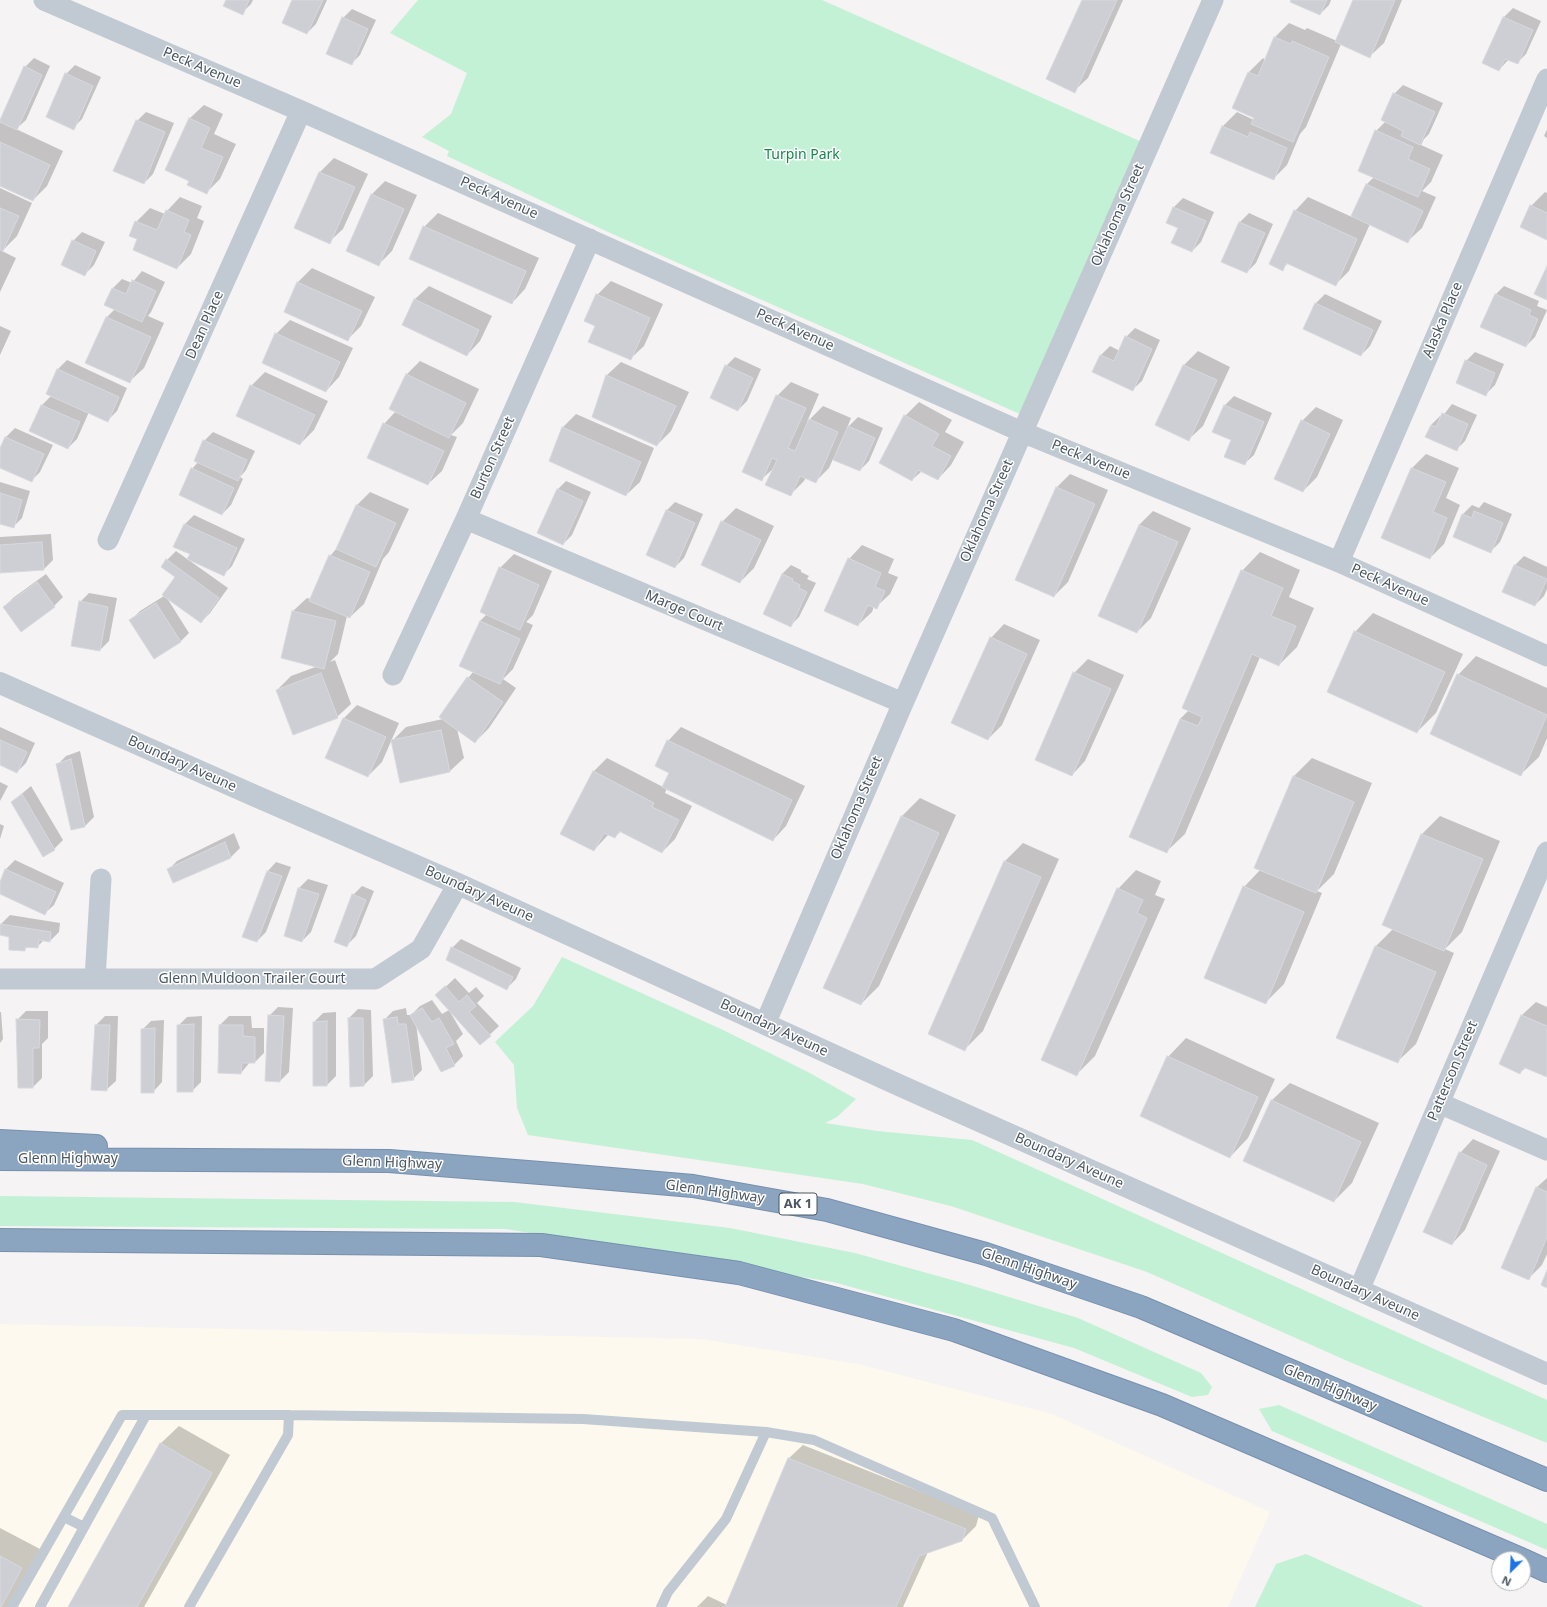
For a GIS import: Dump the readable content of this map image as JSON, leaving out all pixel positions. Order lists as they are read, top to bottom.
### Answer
{
  "streets": {
    "highway": ["Glenn Highway", "AK 1"],
    "street": [
      "Peck Avenue",
      "Oklahoma Street",
      "Alaska Place",
      "Dean Place",
      "Burton Street",
      "Marge Court",
      "Boundary Aveune",
      "Glenn Muldoon Trailer Court",
      "Patterson Street"
    ]
  },
  "crossings": [
    ["Peck Avenue", "Oklahoma Street"],
    ["Peck Avenue", "Alaska Place"],
    ["Peck Avenue", "Dean Place"],
    ["Peck Avenue", "Burton Street"],
    ["Oklahoma Street", "Marge Court"],
    ["Oklahoma Street", "Boundary Aveune"],
    ["Burton Street", "Marge Court"],
    ["Boundary Aveune", "Glenn Muldoon Trailer Court"],
    ["Boundary Aveune", "Patterson Street"]
  ],
  "parks": ["Turpin Park"],
  "north": "bottom left"
}
